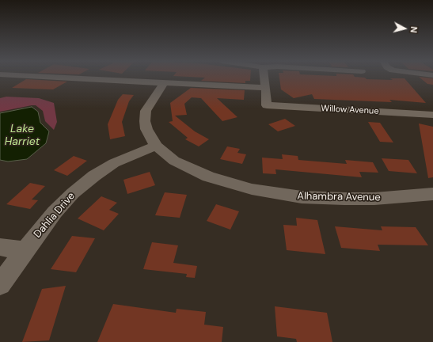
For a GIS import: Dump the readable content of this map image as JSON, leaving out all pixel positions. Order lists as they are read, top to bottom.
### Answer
{
  "streets": {
    "street": ["Willow Avenue", "Alhambra Avenue", "Dahlia Drive"]
  },
  "crossings": [
    ["Alhambra Avenue", "Dahlia Drive"]
  ],
  "water": ["Lake Harriet"],
  "north": "right"
}
